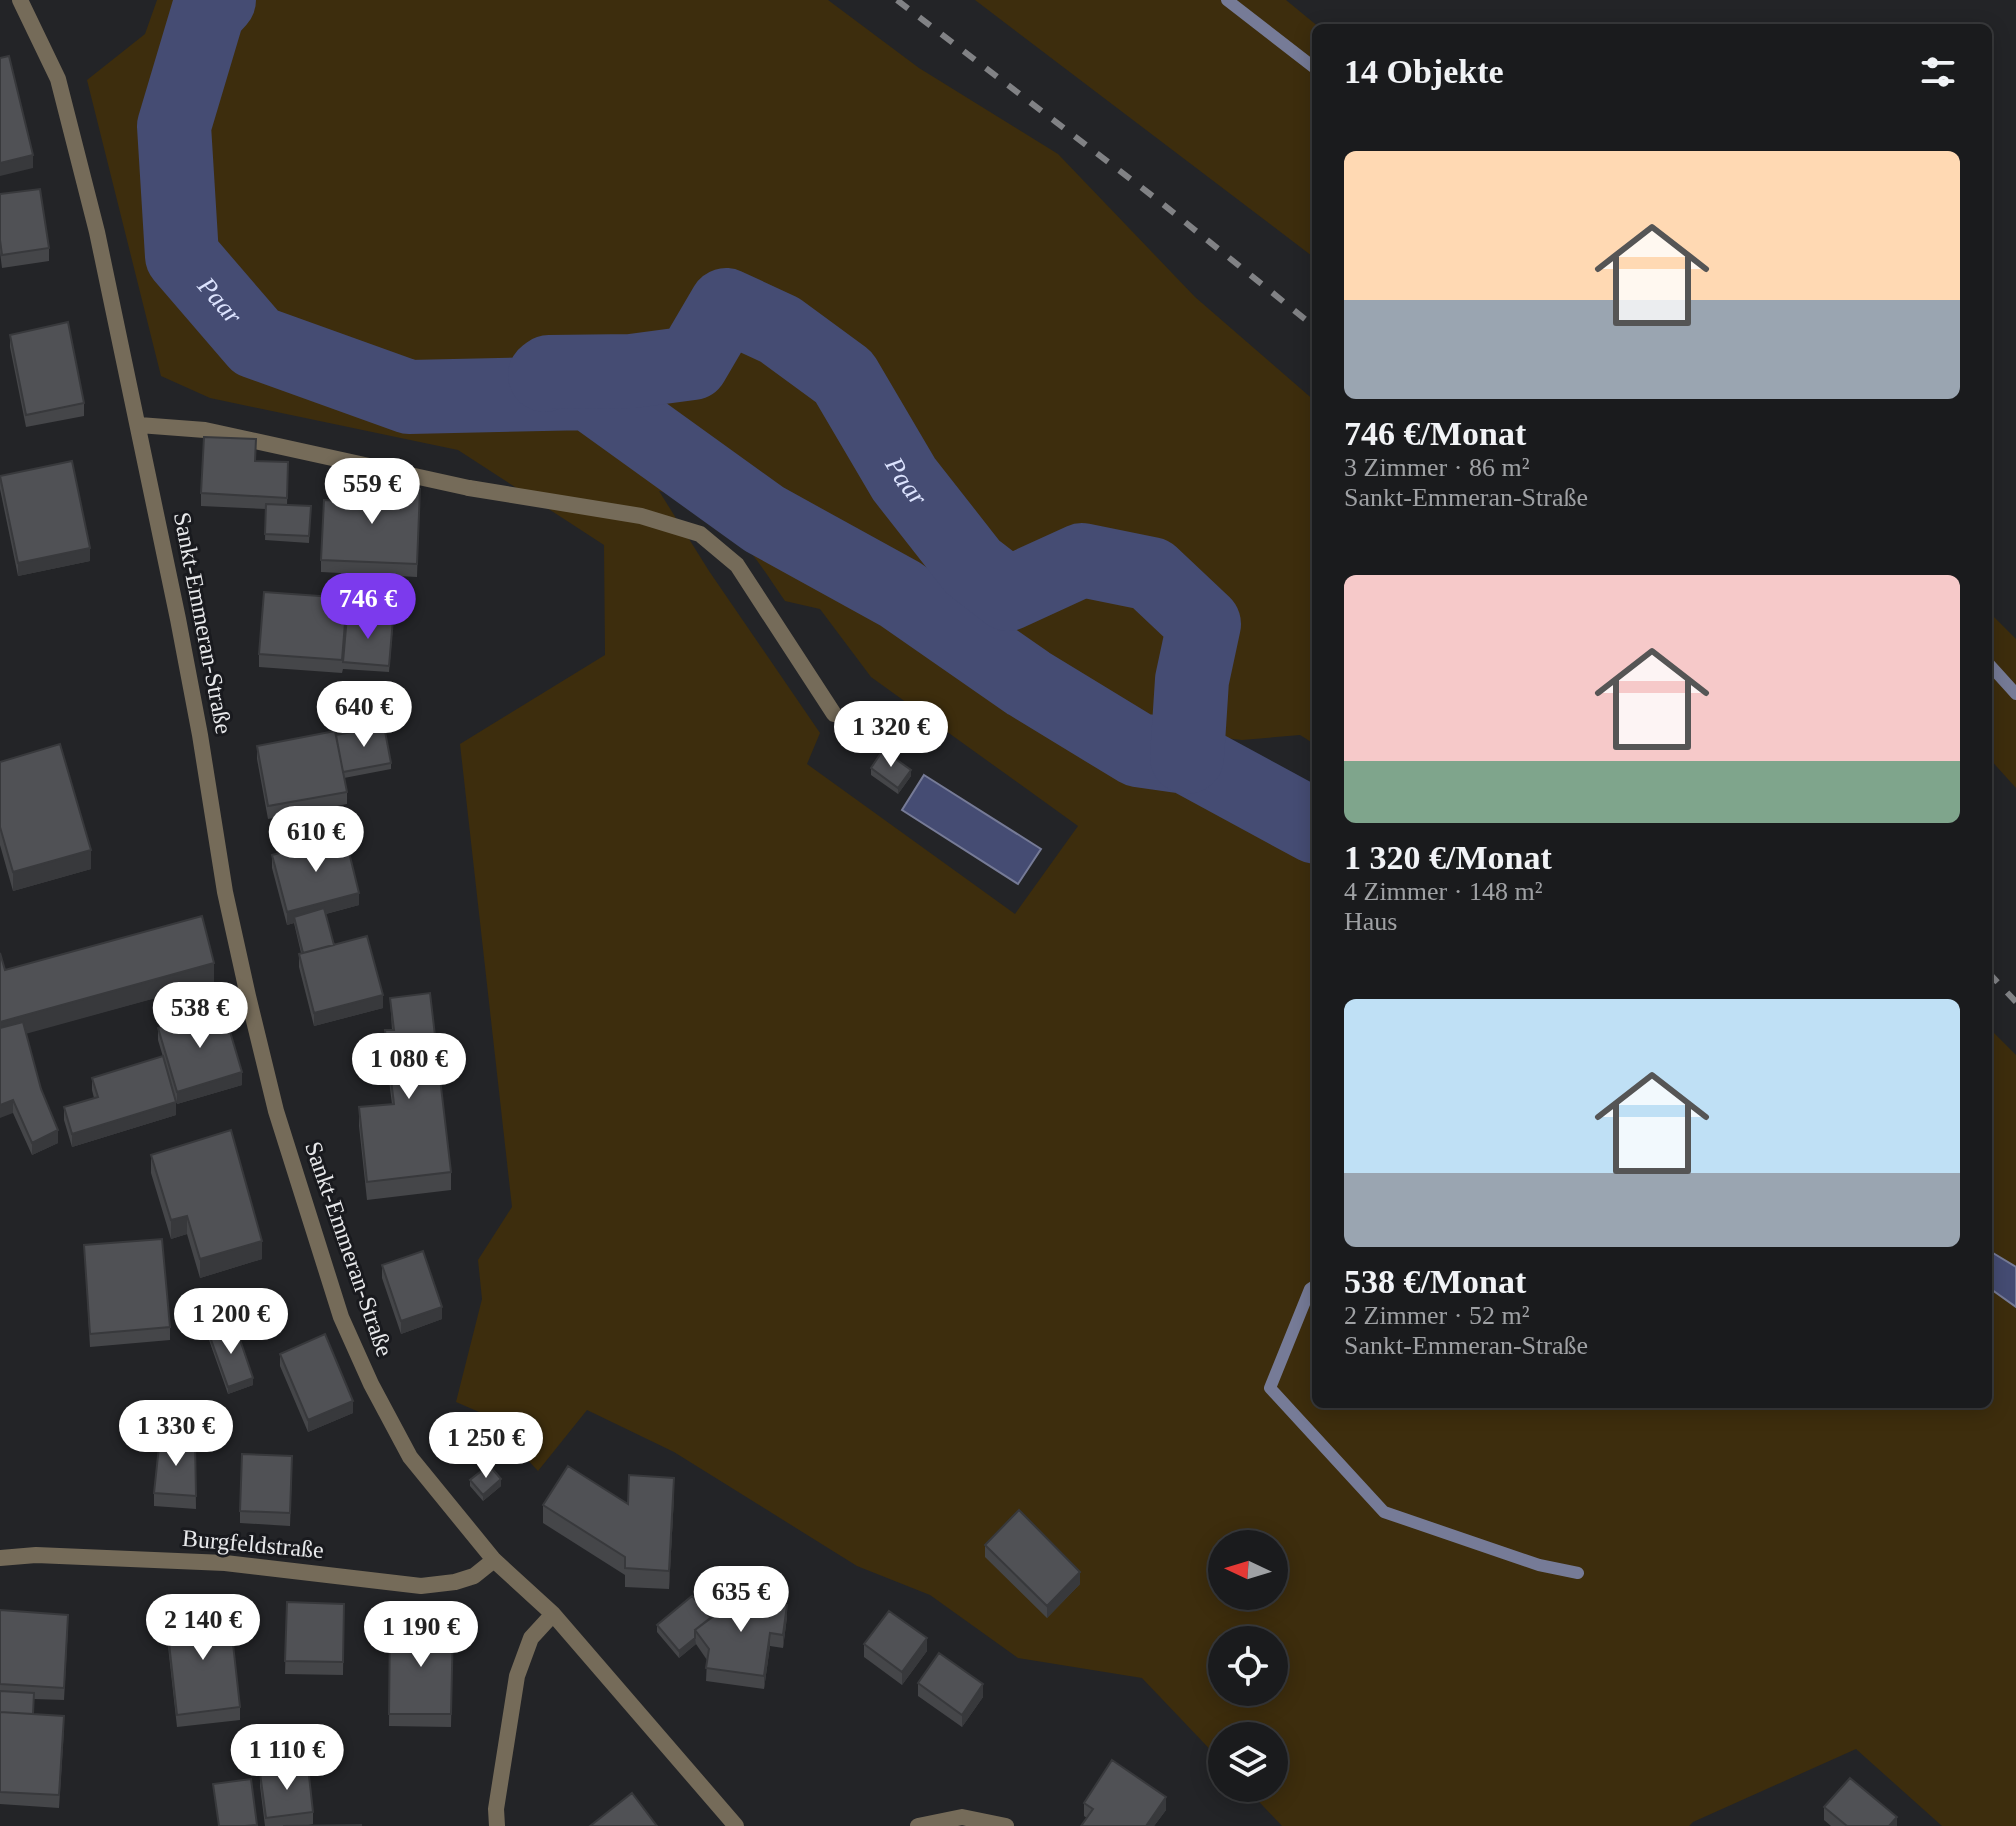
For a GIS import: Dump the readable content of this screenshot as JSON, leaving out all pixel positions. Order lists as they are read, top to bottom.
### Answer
{
  "streets": {
    "street": ["Sankt-Emmeran-Straße", "Burgfeldstraße"]
  },
  "crossings": [
    ["Sankt-Emmeran-Straße", "Burgfeldstraße"]
  ],
  "water": ["Paar"],
  "north": "left",
  "page": {
    "heading": "14 Objekte",
    "list": [
      {
        "name": "746 €/Monat",
        "note": "3 Zimmer · 86 m² · Sankt-Emmeran-Straße"
      },
      {
        "name": "1 320 €/Monat",
        "note": "4 Zimmer · 148 m² · Haus"
      },
      {
        "name": "538 €/Monat",
        "note": "2 Zimmer · 52 m² · Sankt-Emmeran-Straße"
      }
    ],
    "price": [
      "559 €",
      "746 €",
      "640 €",
      "1 320 €",
      "610 €",
      "538 €",
      "1 080 €",
      "1 200 €",
      "1 330 €",
      "1 250 €",
      "635 €",
      "2 140 €",
      "1 190 €",
      "1 110 €"
    ]
  }
}
